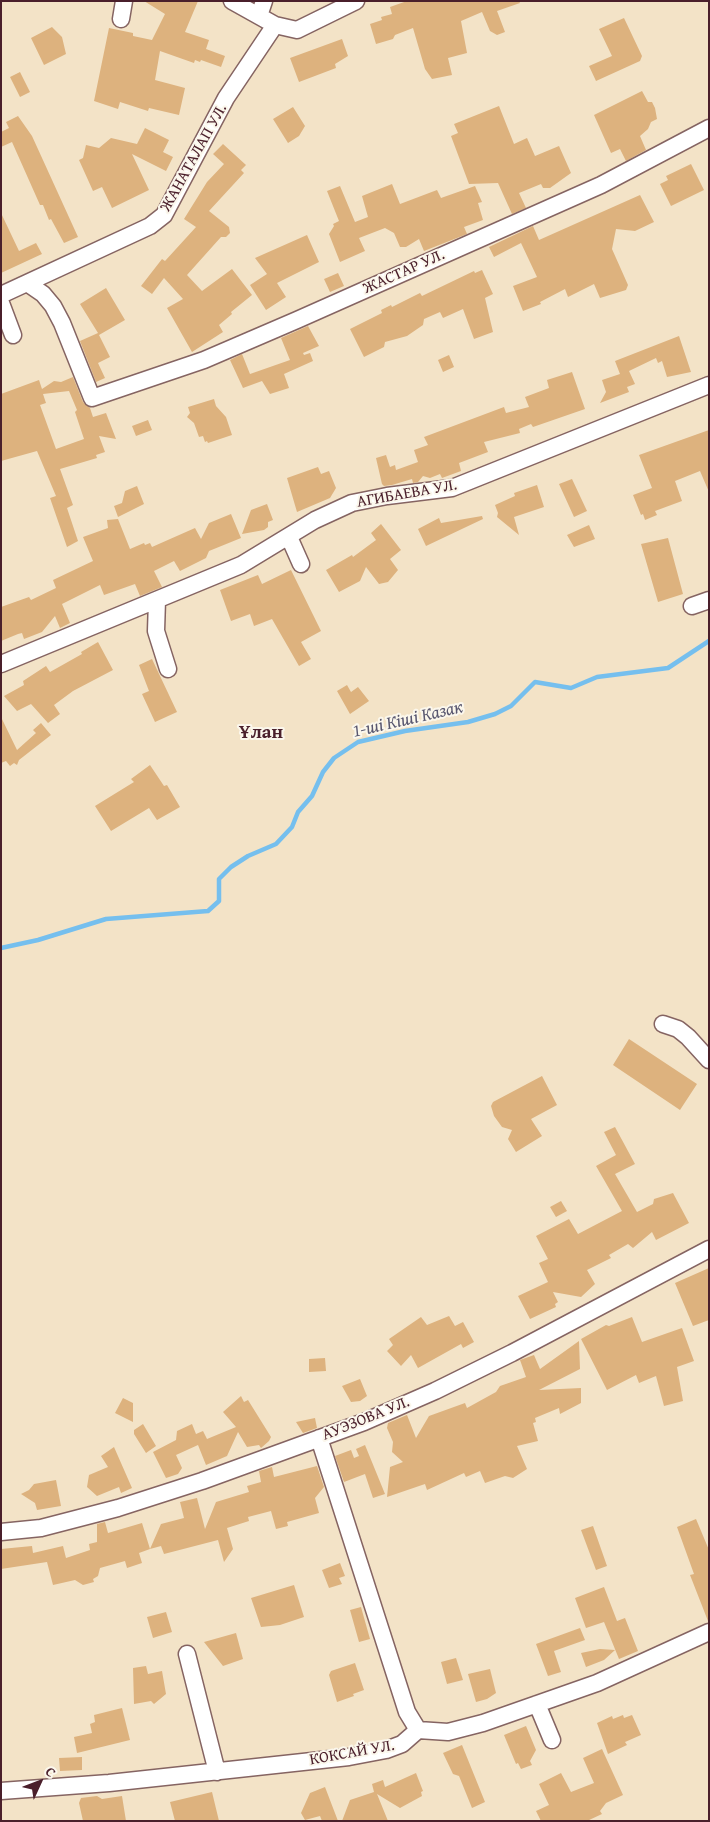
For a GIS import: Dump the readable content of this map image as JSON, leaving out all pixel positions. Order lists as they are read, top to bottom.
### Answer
{
  "streets": {
    "street": [
      "ЖАНАТАЛАП УЛ.",
      "ЖАСТАР УЛ.",
      "АГИБАЕВА УЛ.",
      "АУЭЗОВА УЛ.",
      "КОКСАЙ УЛ."
    ]
  },
  "crossings": [
    ["ЖАНАТАЛАП УЛ.", "ЖАСТАР УЛ."]
  ],
  "districts": ["Ұлан"],
  "water": ["1-ші Кіші Казак"],
  "north": "top right"
}
